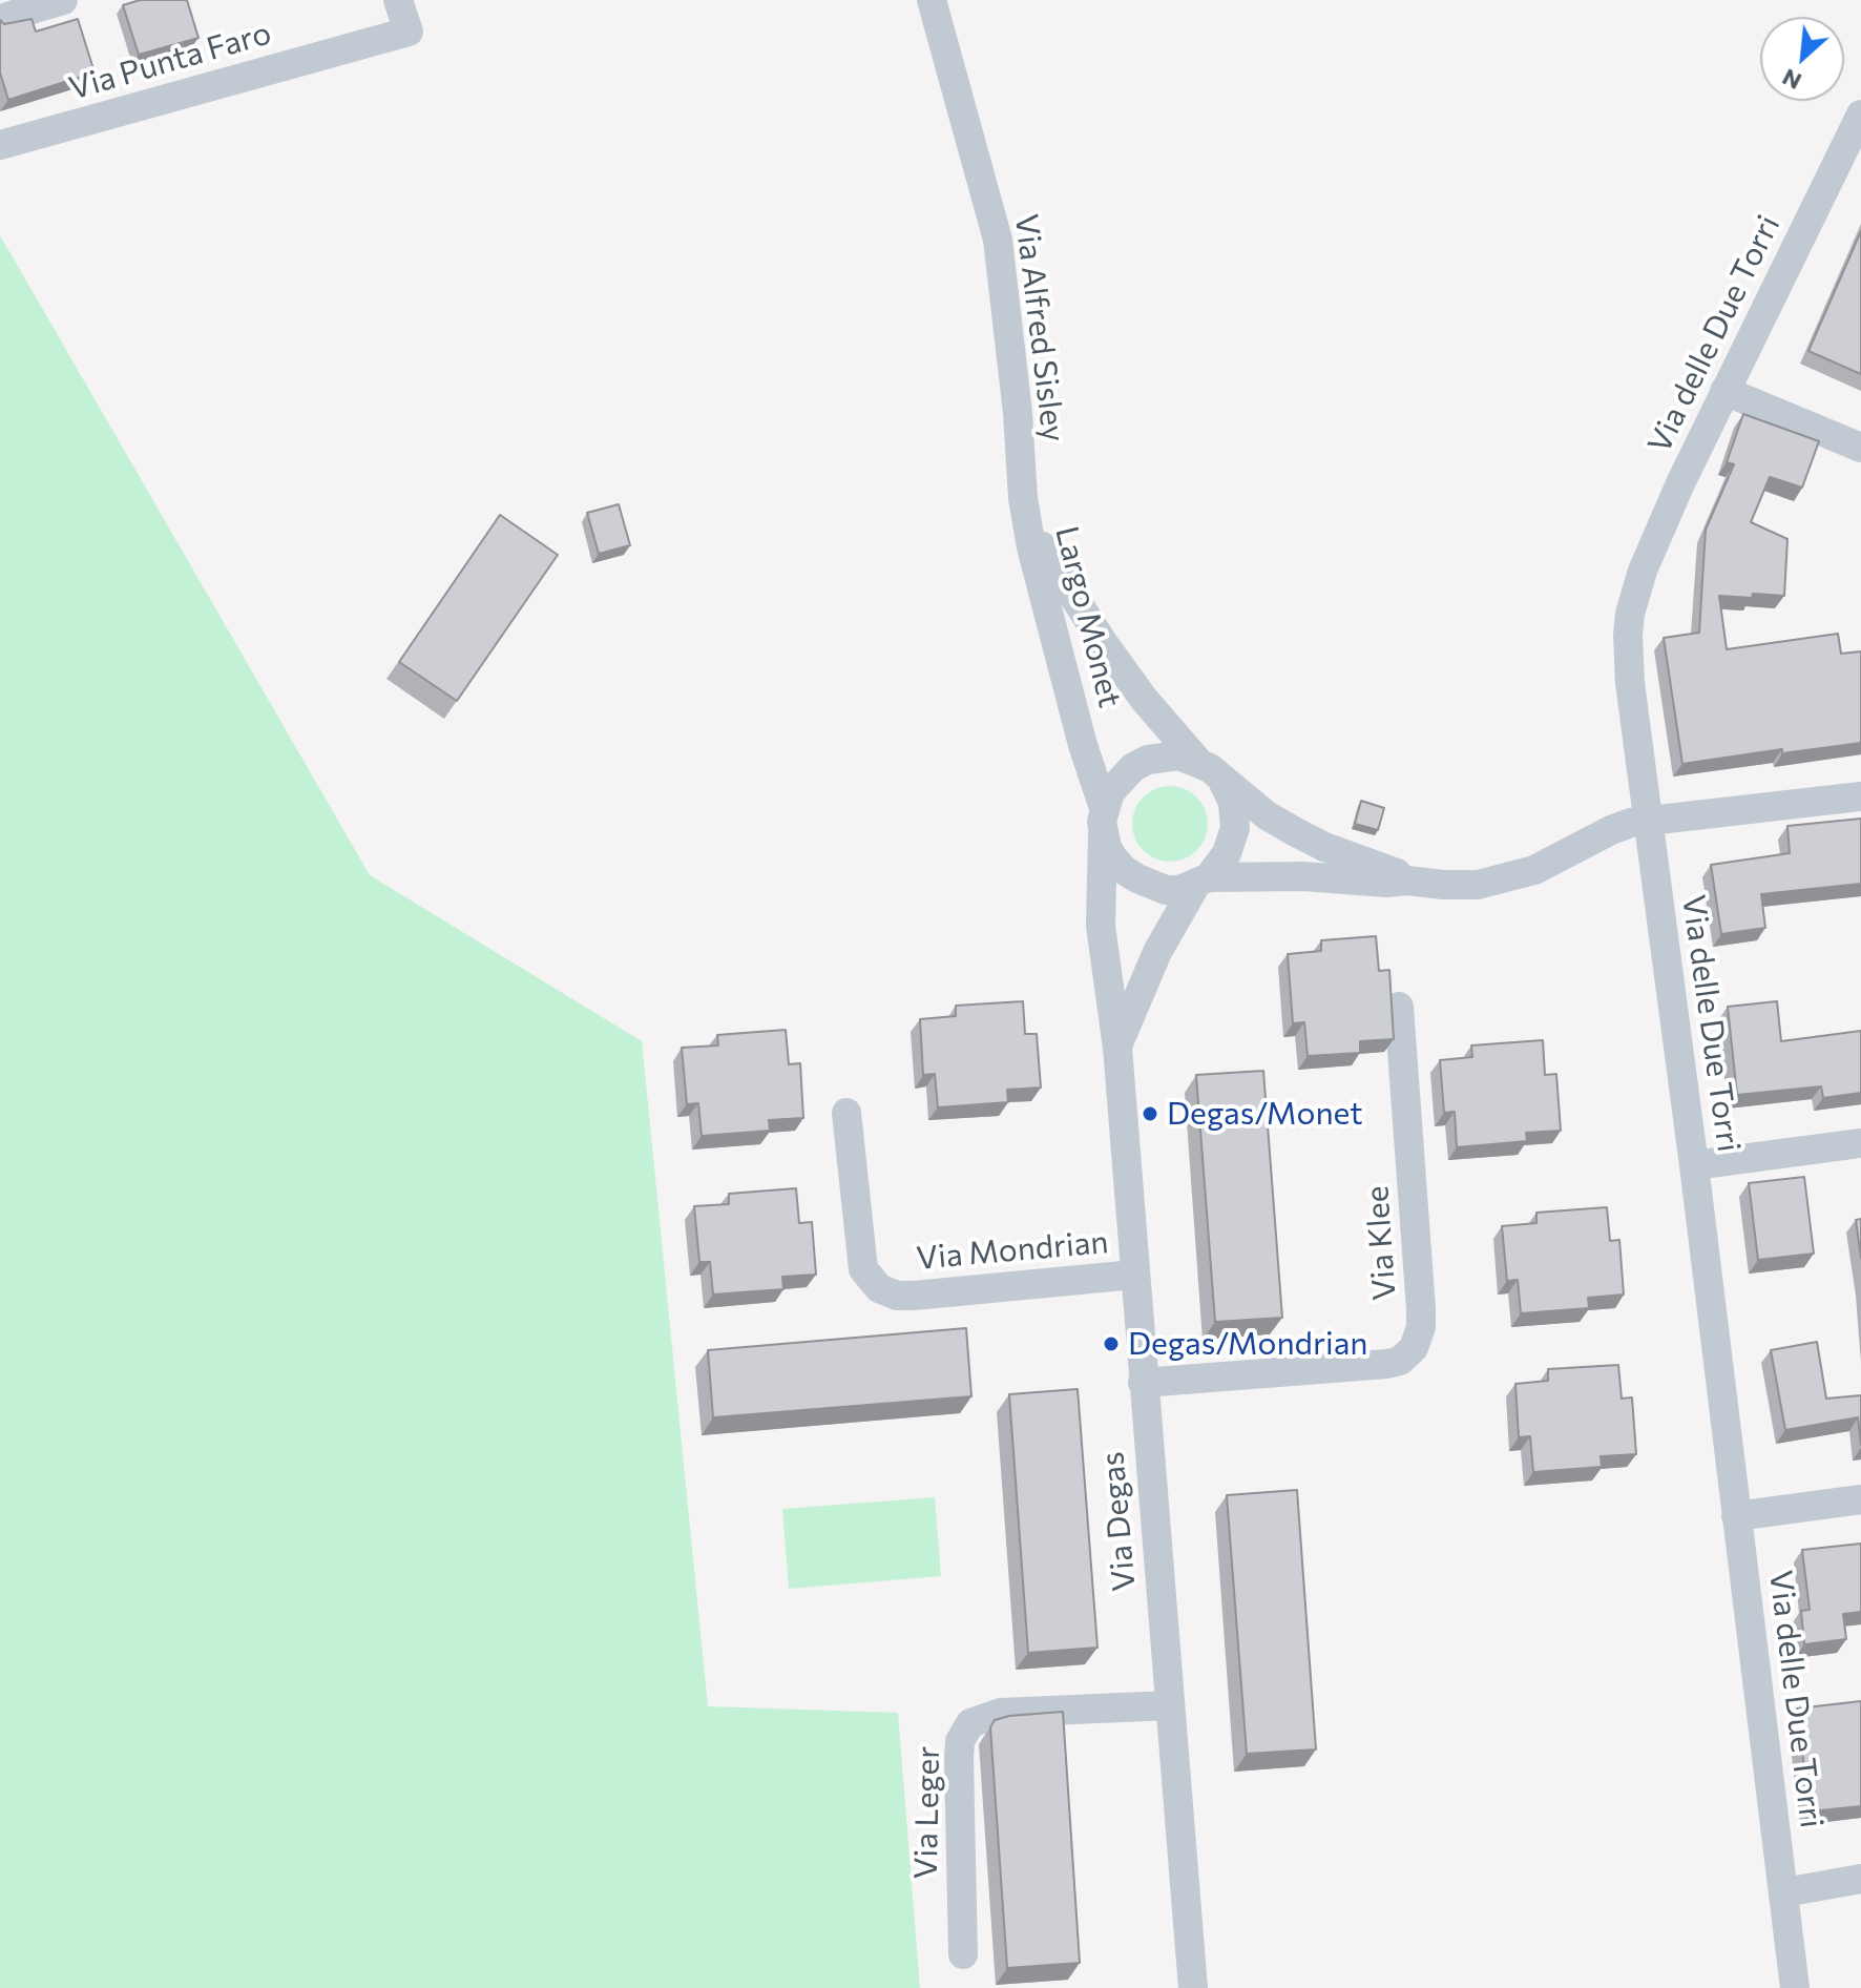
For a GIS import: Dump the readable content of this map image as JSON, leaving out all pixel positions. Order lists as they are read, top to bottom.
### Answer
{
  "streets": {
    "street": [
      "Via Punta Faro",
      "Via Alfred Sisley",
      "Via delle Due Torri",
      "Largo Monet",
      "Via Klee",
      "Via Mondrian",
      "Via Degas",
      "Via Leger"
    ]
  },
  "crossings": [
    ["Via Alfred Sisley", "Largo Monet"],
    ["Largo Monet", "Via Degas"],
    ["Via Klee", "Via Degas"],
    ["Via Mondrian", "Via Degas"],
    ["Via Degas", "Via Leger"]
  ],
  "places": ["Degas/Monet", "Degas/Mondrian"],
  "north": "bottom left"
}
